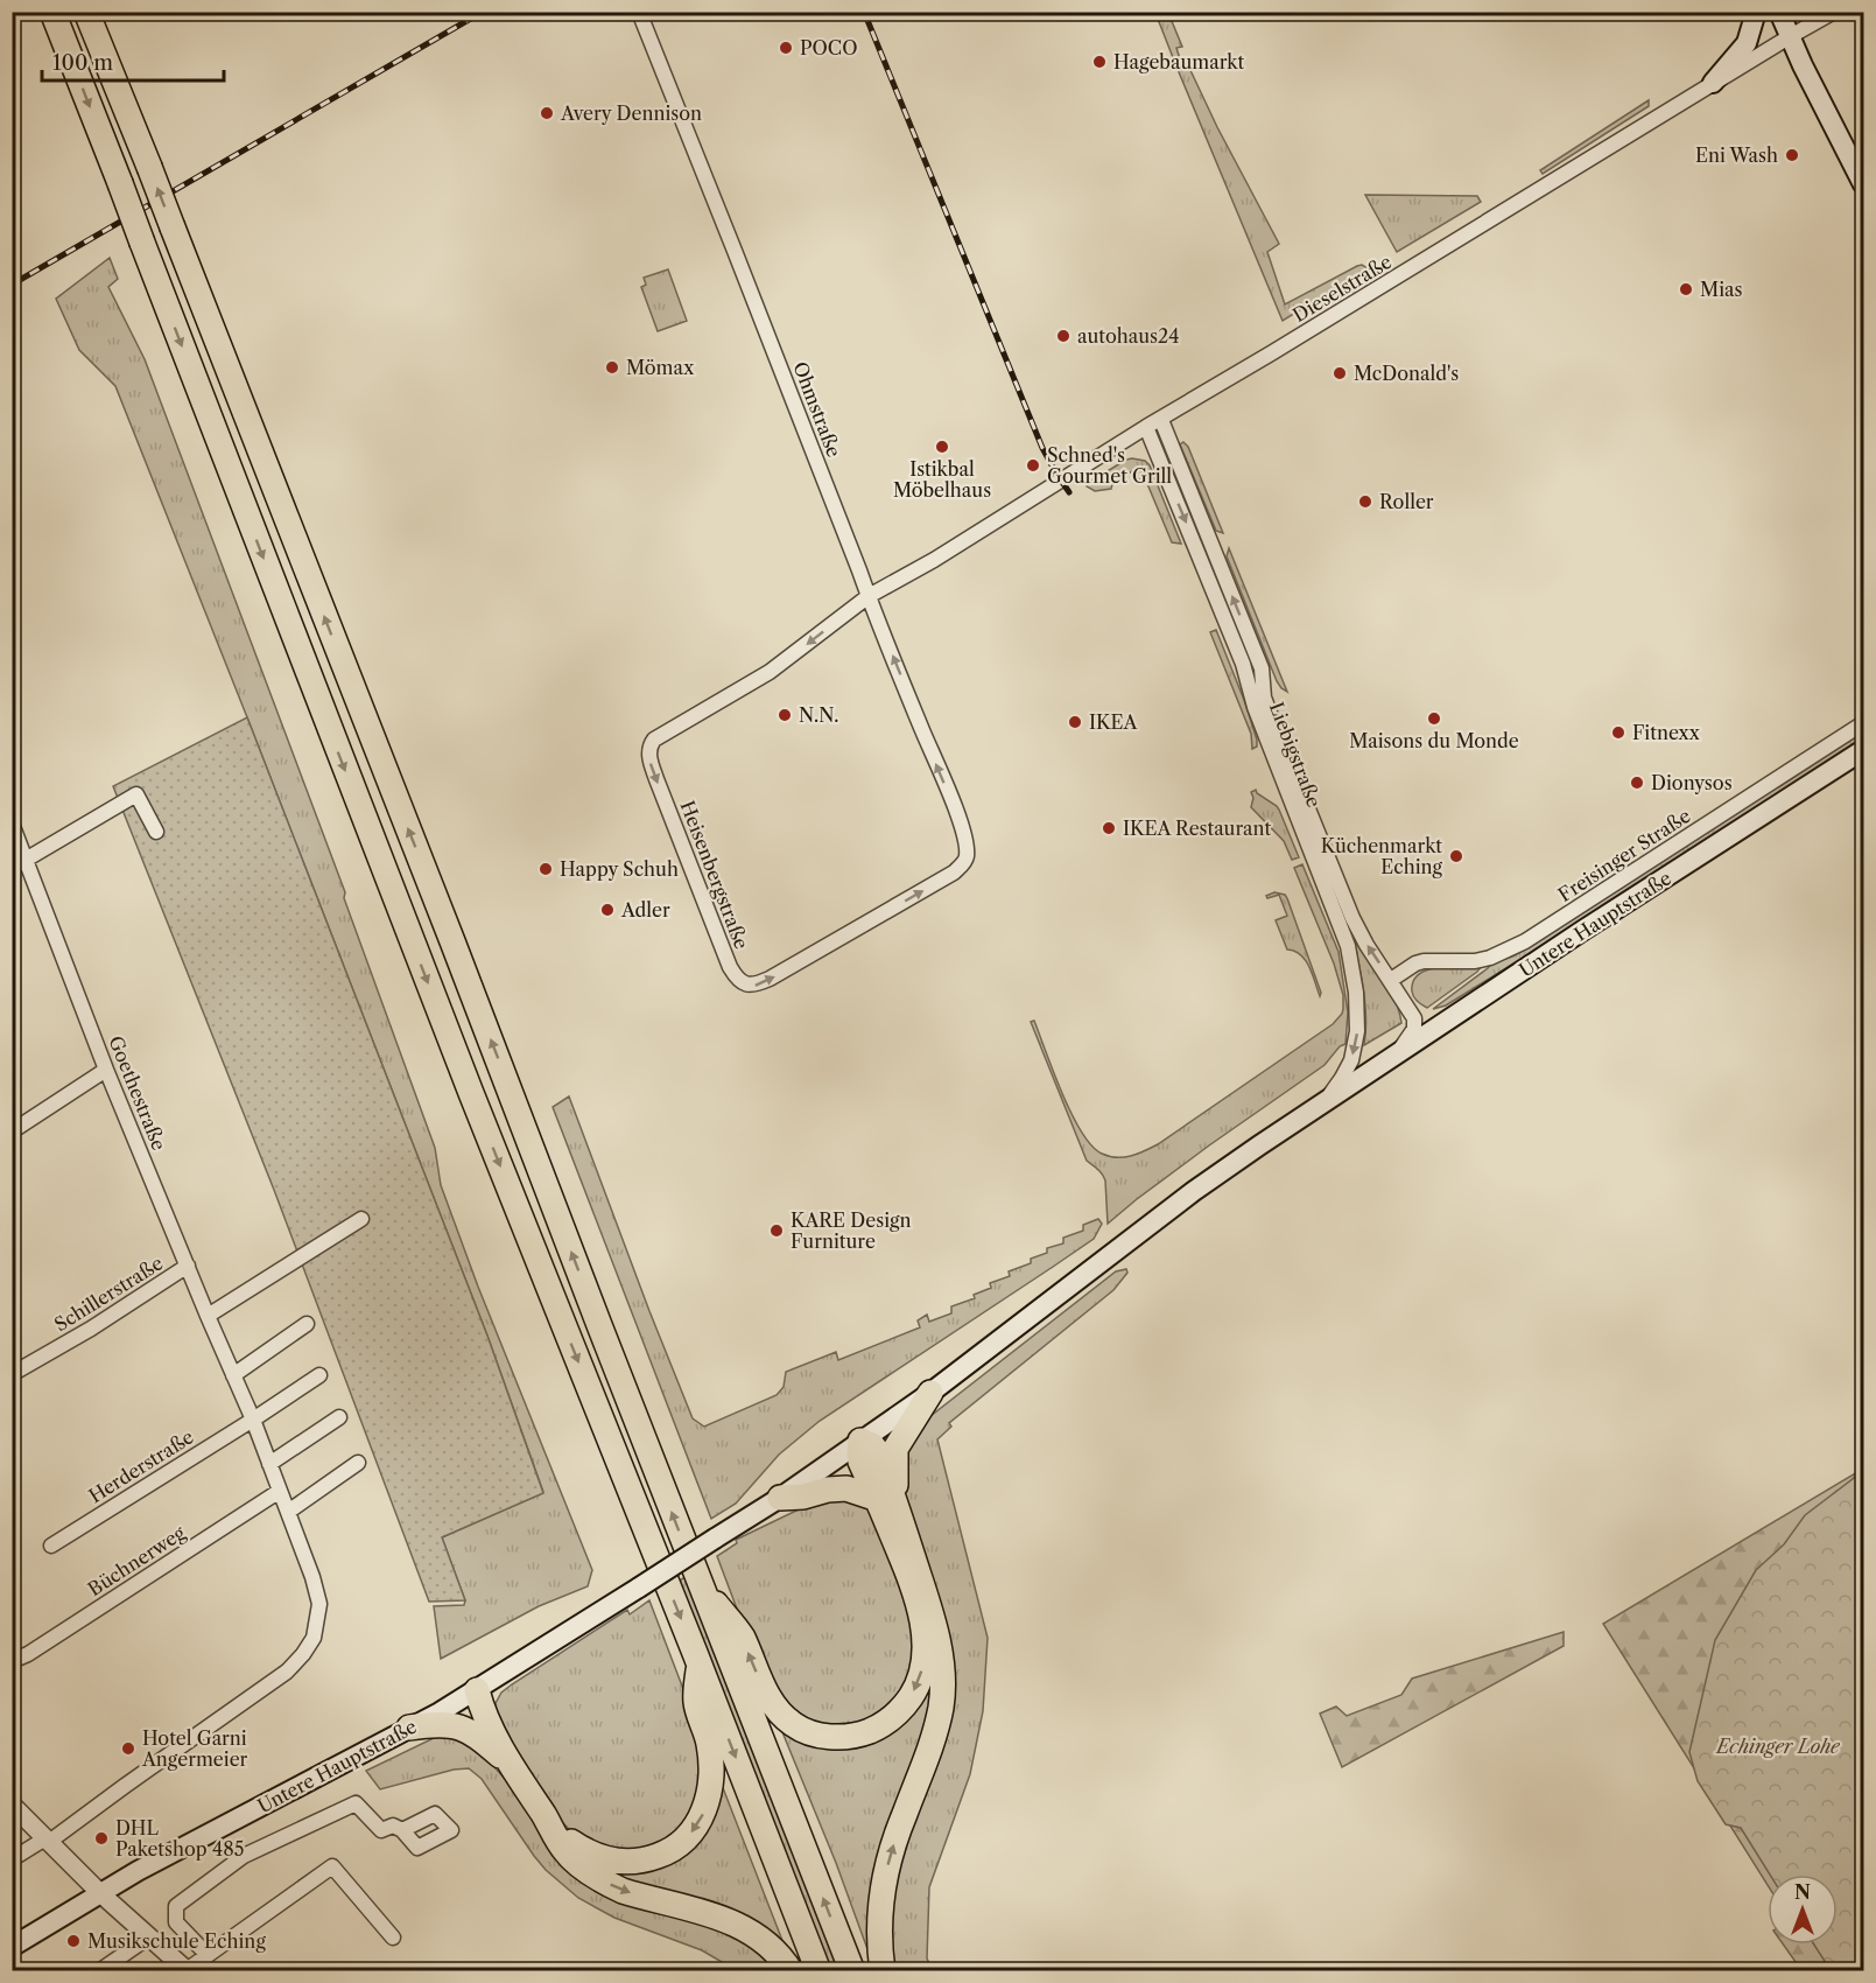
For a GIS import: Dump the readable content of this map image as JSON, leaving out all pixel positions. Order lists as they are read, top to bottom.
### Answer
{
  "streets": {
    "main road": ["Untere Hauptstraße"],
    "street": [
      "Dieselstraße",
      "Ohmstraße",
      "Liebigstraße",
      "Freisinger Straße",
      "Heisenbergstraße",
      "Goethestraße",
      "Schillerstraße",
      "Herderstraße",
      "Büchnerweg"
    ]
  },
  "crossings": [
    ["Dieselstraße", "Ohmstraße"],
    ["Dieselstraße", "Liebigstraße"],
    ["Dieselstraße", "Heisenbergstraße"],
    ["Ohmstraße", "Heisenbergstraße"],
    ["Liebigstraße", "Freisinger Straße"],
    ["Liebigstraße", "Untere Hauptstraße"],
    ["Goethestraße", "Schillerstraße"],
    ["Goethestraße", "Herderstraße"],
    ["Goethestraße", "Büchnerweg"]
  ],
  "parks": ["Echinger Lohe"],
  "places": [
    "POCO",
    "Hagebaumarkt",
    "Avery Dennison",
    "Eni Wash",
    "Mias",
    "autohaus24",
    "Mömax",
    "McDonald's",
    "Istikbal Möbelhaus",
    "Schned's Gourmet Grill",
    "Roller",
    "N.N.",
    "Maisons du Monde",
    "IKEA",
    "Fitnexx",
    "Dionysos",
    "IKEA Restaurant",
    "Küchenmarkt Eching",
    "Happy Schuh",
    "Adler",
    "KARE Design Furniture",
    "Hotel Garni Angermeier",
    "DHL Paketshop 485",
    "Musikschule Eching"
  ],
  "scale_bar": "100 m",
  "north": "top"
}
